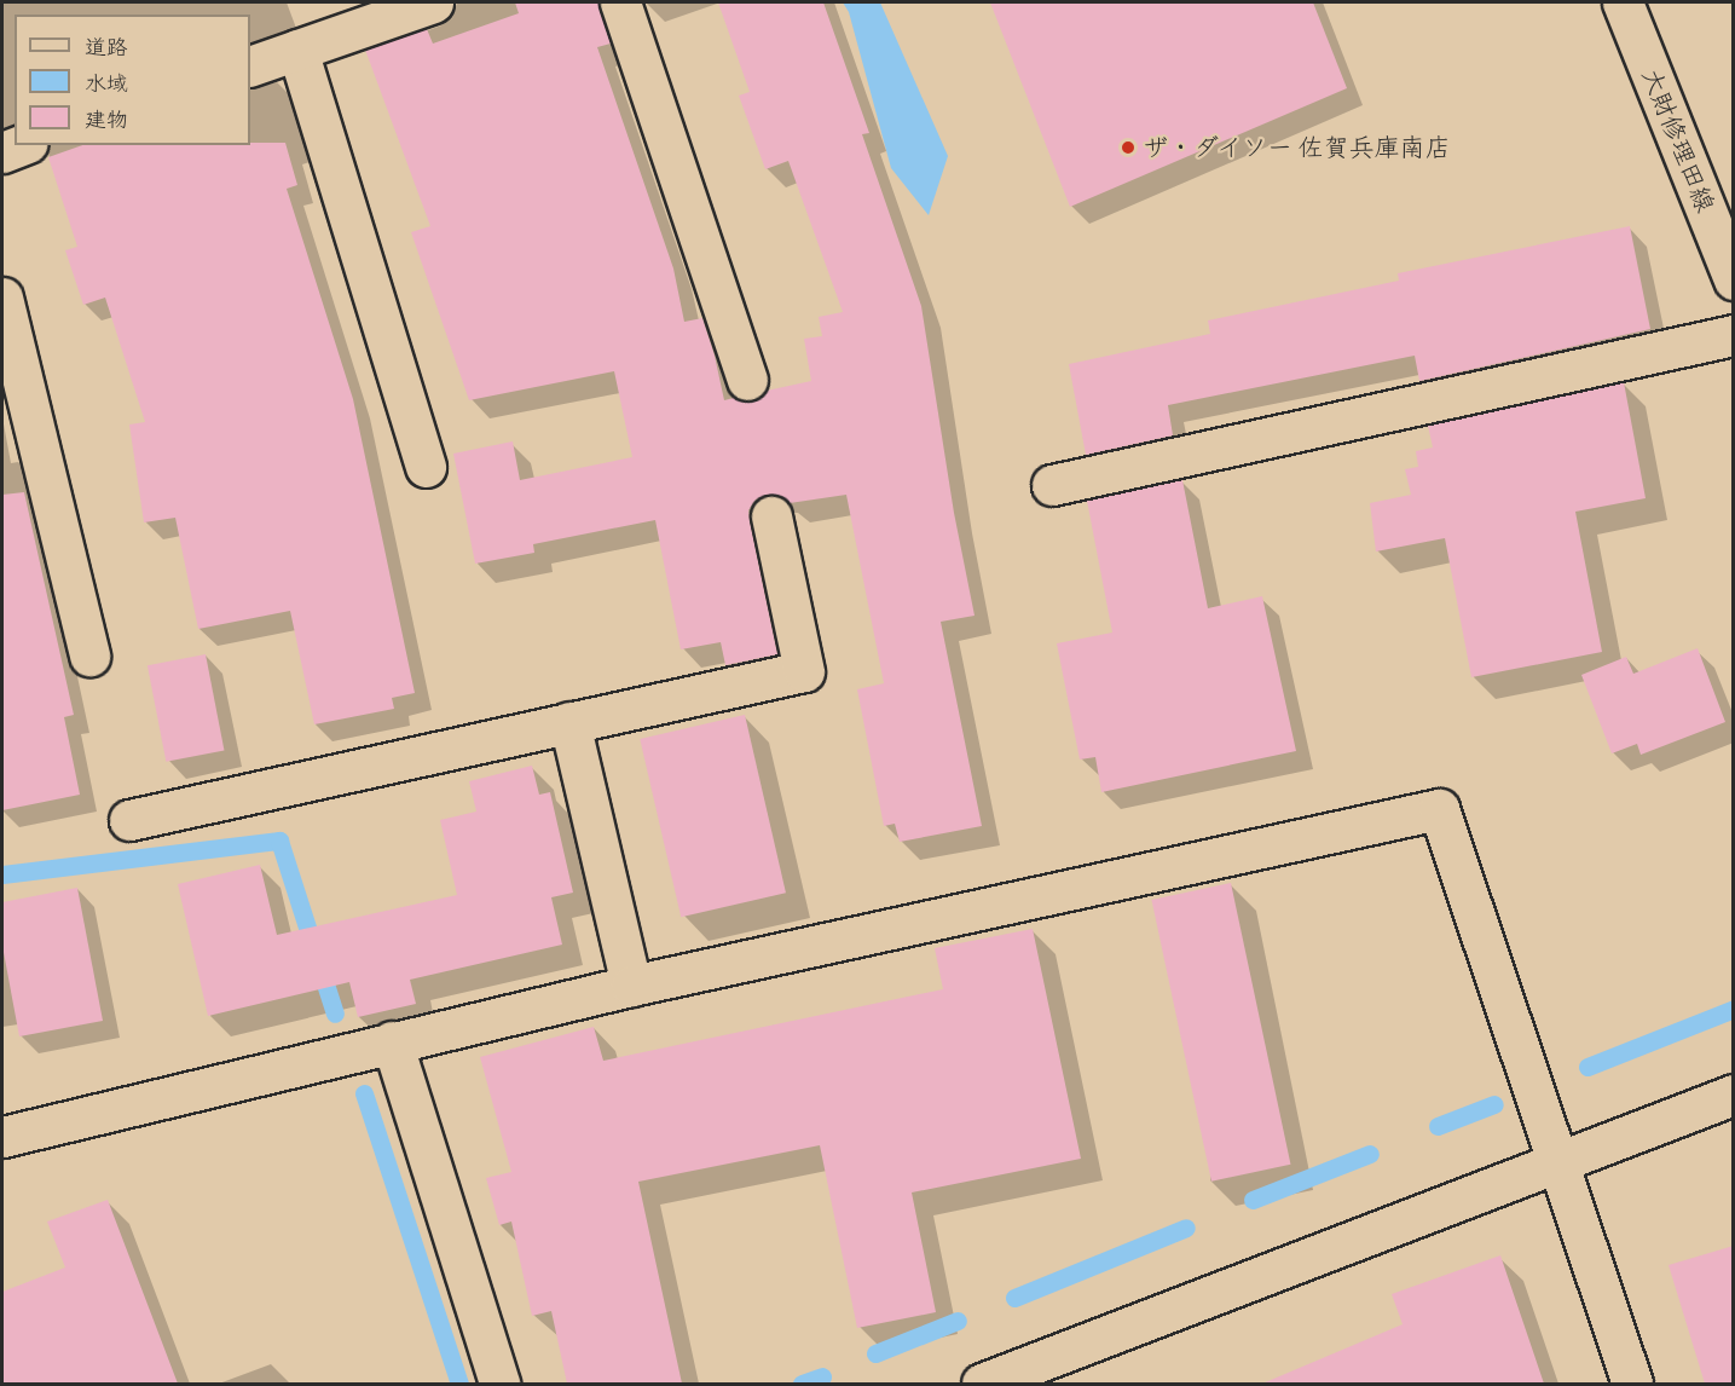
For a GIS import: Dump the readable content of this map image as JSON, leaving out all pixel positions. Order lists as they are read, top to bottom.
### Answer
{
  "streets": {
    "street": ["大財修理田線"]
  },
  "places": ["ザ・ダイソー 佐賀兵庫南店"],
  "legend": ["道路", "水域", "建物"]
}
